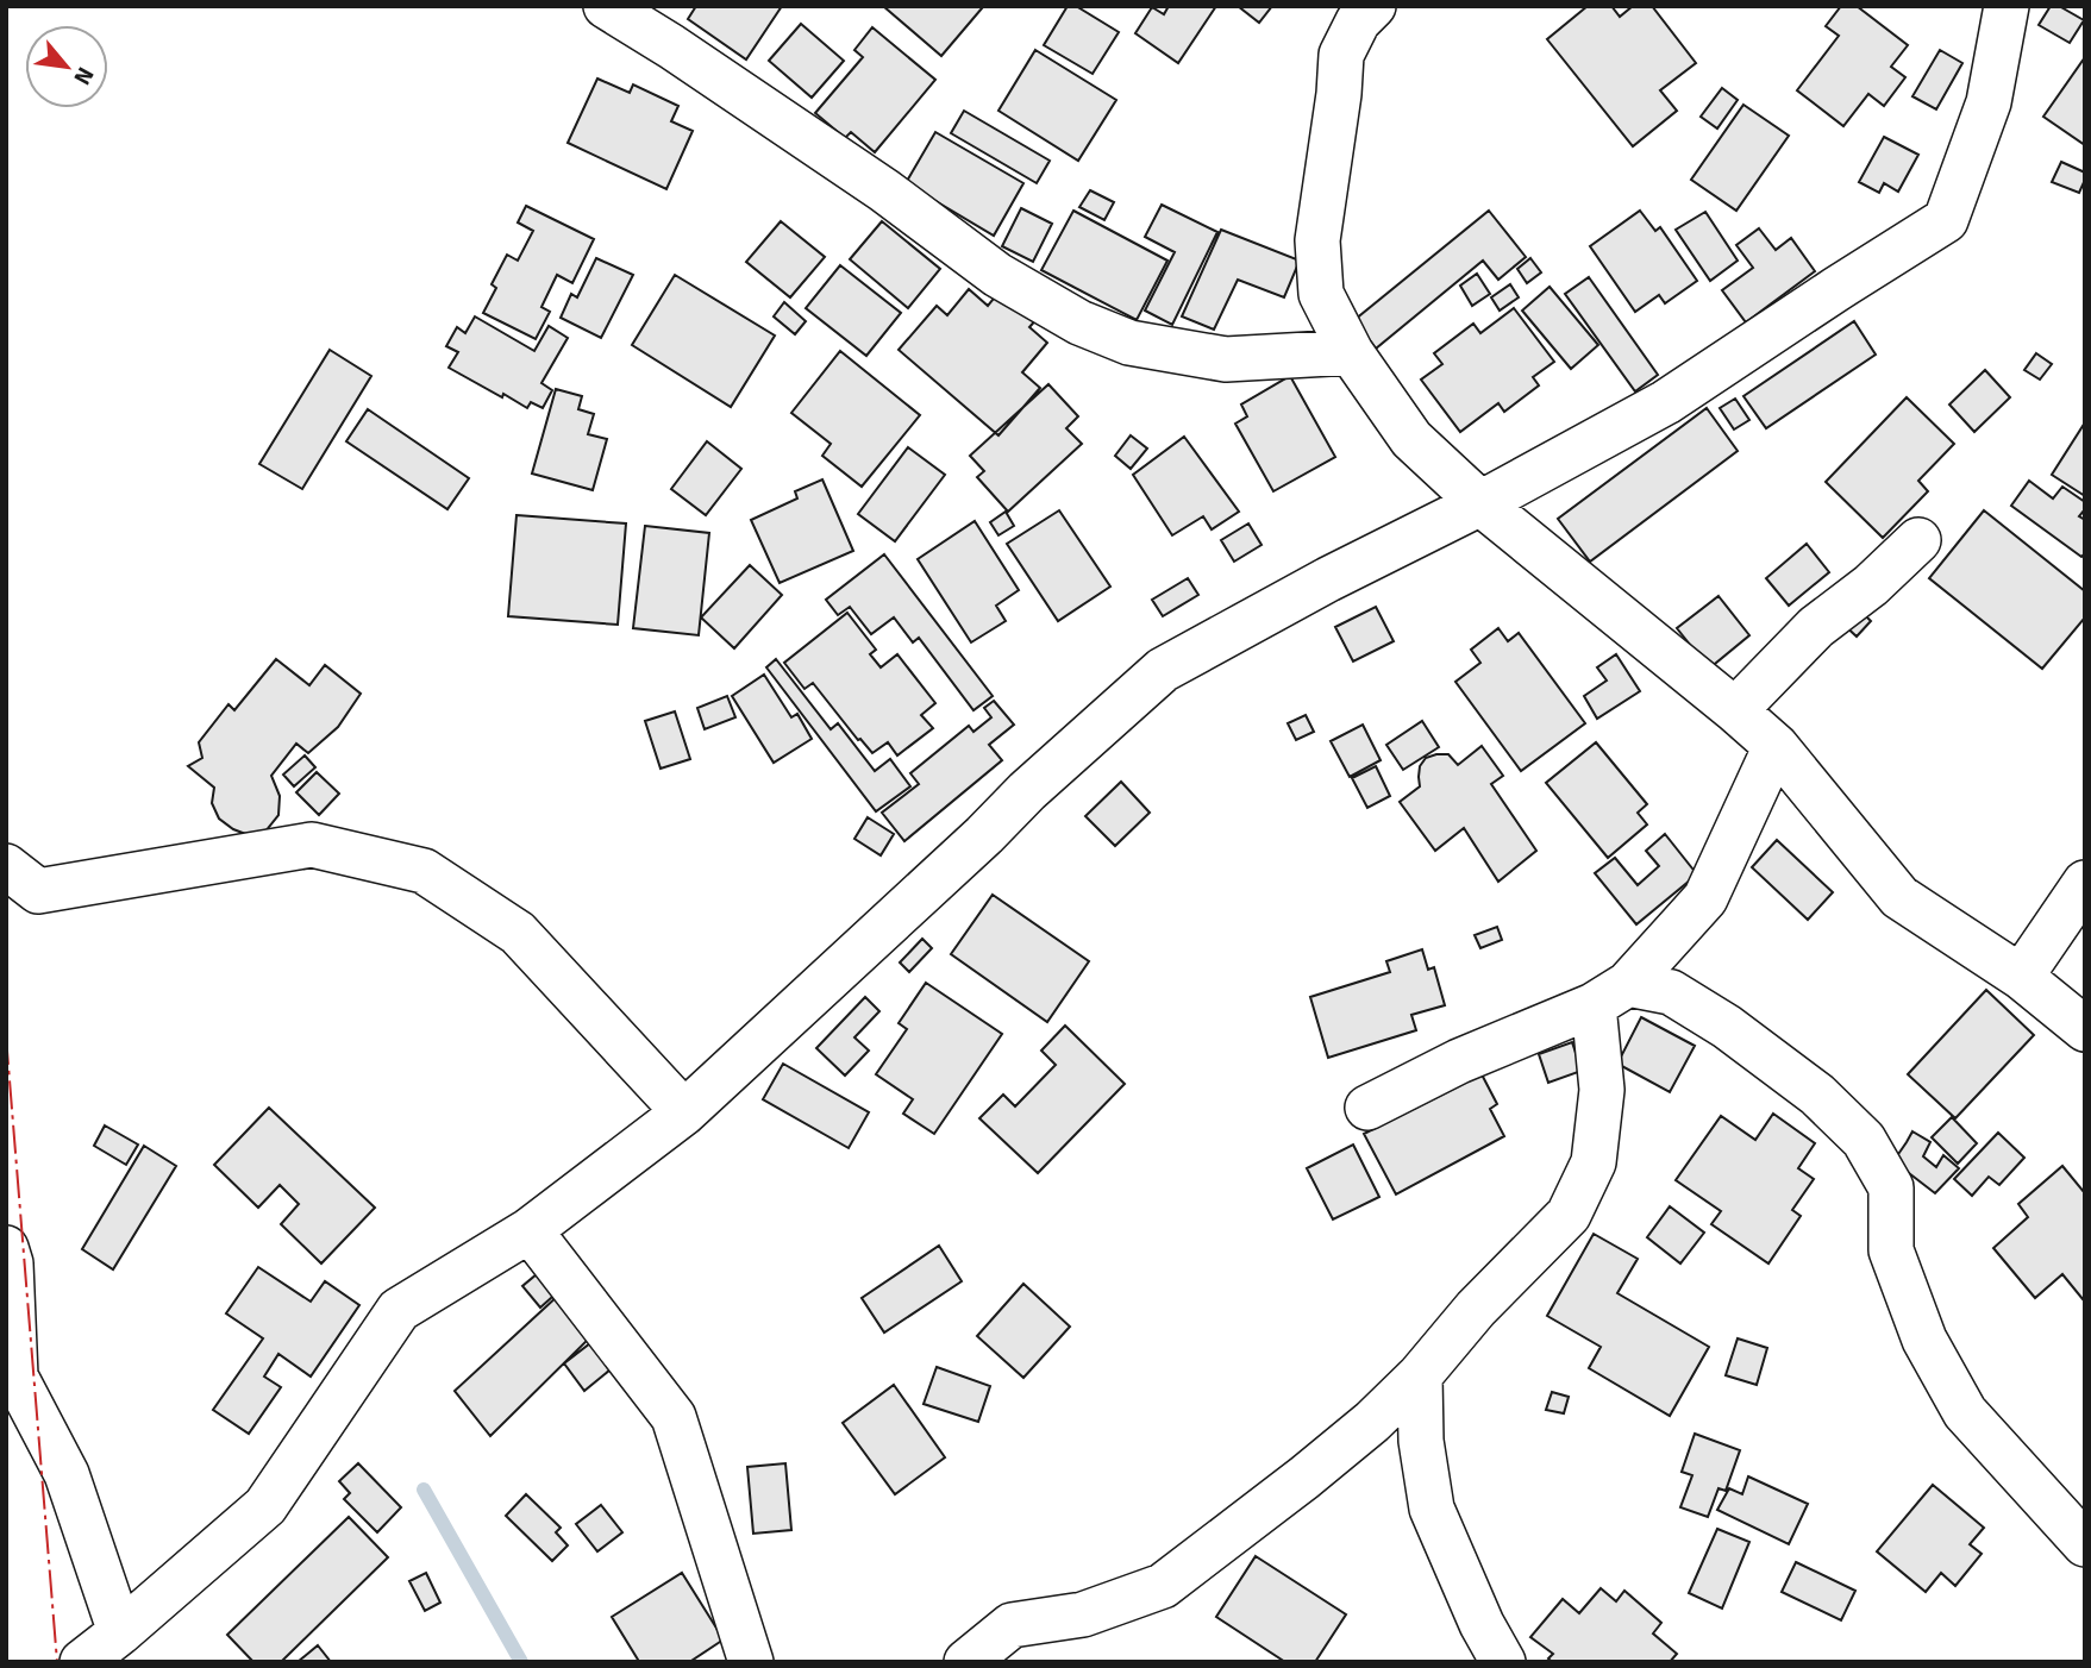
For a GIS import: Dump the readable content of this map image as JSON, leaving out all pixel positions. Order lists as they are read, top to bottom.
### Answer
{
  "north": "bottom right"
}
